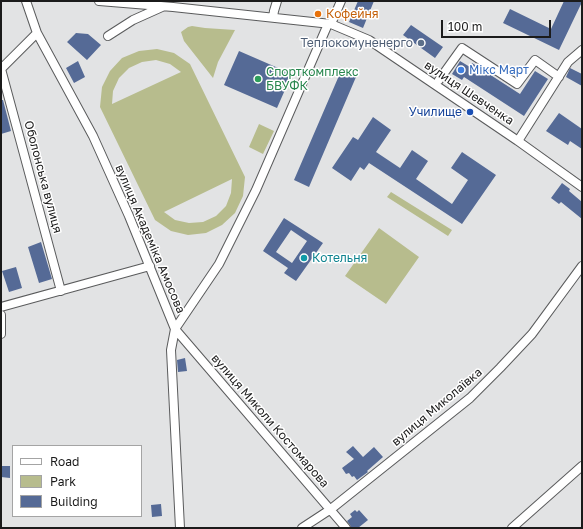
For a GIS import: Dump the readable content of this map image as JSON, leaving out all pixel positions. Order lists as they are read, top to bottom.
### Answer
{
  "streets": {
    "street": [
      "вулиця Шевченка",
      "Оболонська вулиця",
      "вулиця Академіка Амосова",
      "вулиця Миколаївка",
      "вулиця Миколи Костомарова"
    ]
  },
  "crossings": [
    ["вулиця Академіка Амосова", "вулиця Миколи Костомарова"],
    ["вулиця Миколаївка", "вулиця Миколи Костомарова"]
  ],
  "places": [
    "Кофейня",
    "Теплокомуненерго",
    "Мікс Март",
    "Спорткомплекс БВУФК",
    "Училище",
    "Котельня"
  ],
  "legend": ["Road", "Park", "Building"],
  "scale_bar": "100 m"
}
